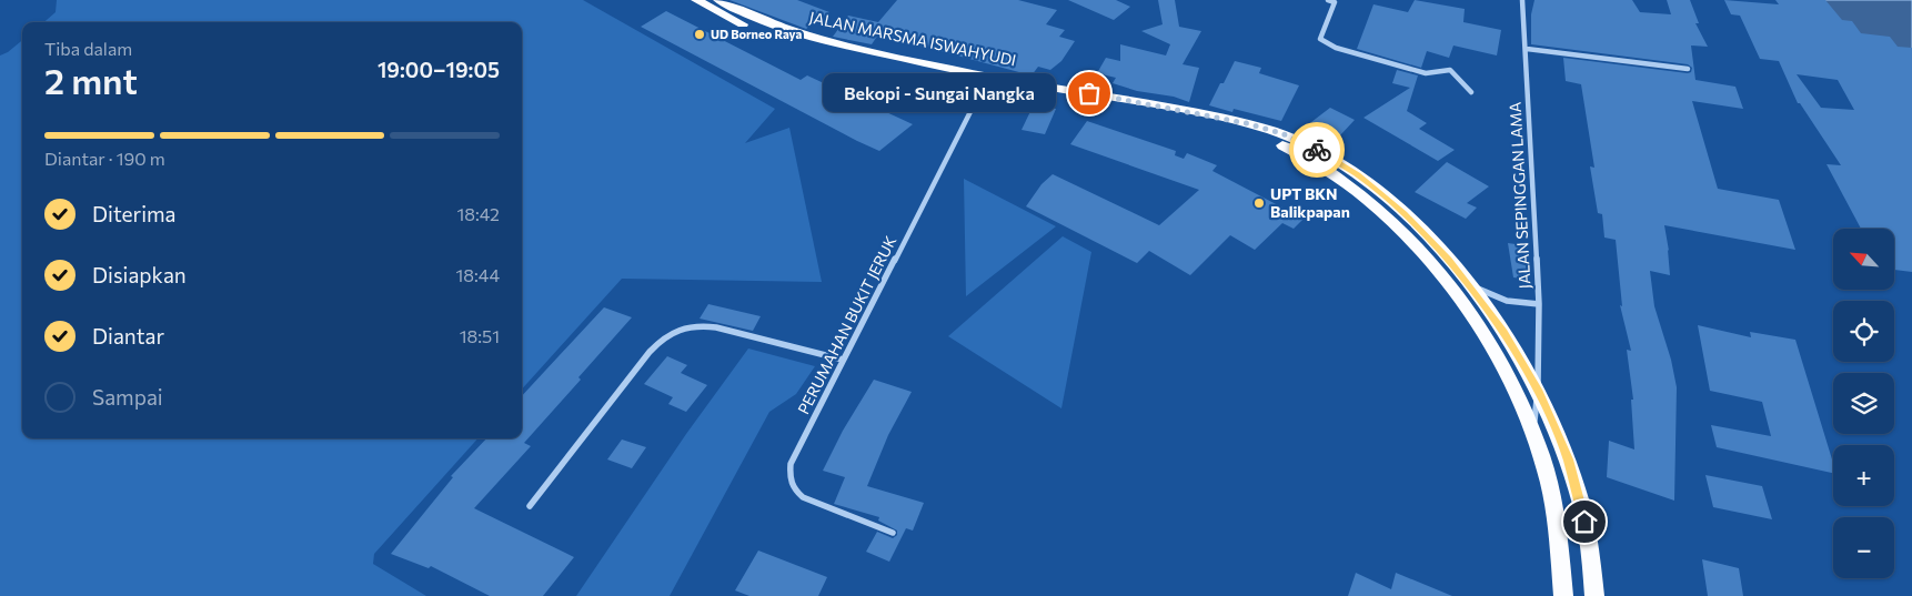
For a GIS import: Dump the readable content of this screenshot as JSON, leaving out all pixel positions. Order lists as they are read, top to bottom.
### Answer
{
  "streets": {
    "highway": ["JALAN MARSMA ISWAHYUDI"],
    "street": ["JALAN SEPINGGAN LAMA", "PERUMAHAN BUKIT JERUK"]
  },
  "crossings": [
    ["JALAN MARSMA ISWAHYUDI", "JALAN SEPINGGAN LAMA"],
    ["JALAN MARSMA ISWAHYUDI", "PERUMAHAN BUKIT JERUK"]
  ],
  "places": ["UD Borneo Raya", "Bekopi - Sungai Nangka", "UPT BKN Balikpapan"],
  "north": "top left",
  "page": {
    "heading": ["2 mnt", "Tiba dalam", "19:00–19:05"],
    "bubble": "Bekopi - Sungai Nangka",
    "bar": "Diantar · 190 m",
    "list": [
      ["Diterima", "18:42"],
      ["Disiapkan", "18:44"],
      ["Diantar", "18:51"],
      "Sampai"
    ],
    "map_buttons": ["+", "−"]
  }
}
